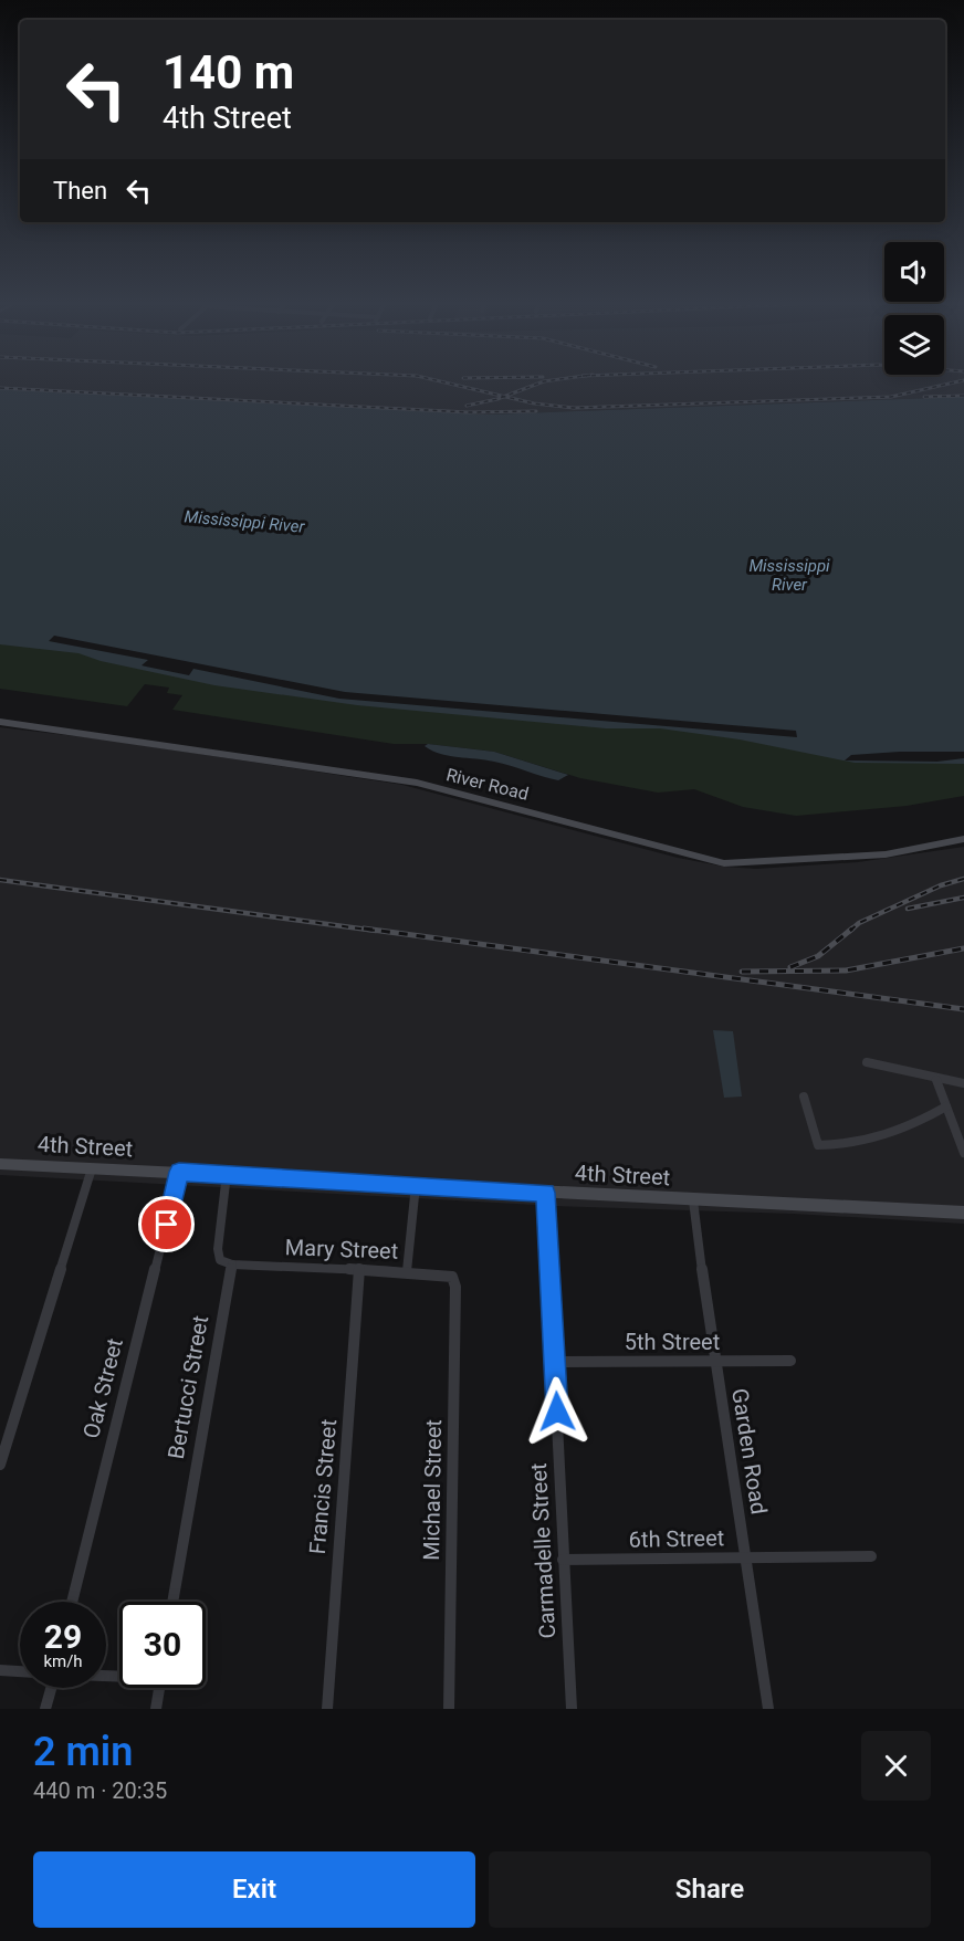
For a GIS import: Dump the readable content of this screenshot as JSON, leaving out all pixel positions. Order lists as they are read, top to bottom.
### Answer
{
  "streets": {
    "main road": ["River Road", "4th Street"],
    "street": [
      "Mary Street",
      "5th Street",
      "Bertucci Street",
      "Oak Street",
      "Garden Road",
      "Francis Street",
      "Michael Street",
      "6th Street",
      "Carmadelle Street"
    ]
  },
  "crossings": [
    ["4th Street", "Oak Street"],
    ["4th Street", "Garden Road"],
    ["4th Street", "Carmadelle Street"],
    ["Mary Street", "Bertucci Street"],
    ["Mary Street", "Francis Street"],
    ["Mary Street", "Michael Street"],
    ["5th Street", "Garden Road"],
    ["5th Street", "Carmadelle Street"],
    ["Garden Road", "6th Street"],
    ["6th Street", "Carmadelle Street"]
  ],
  "water": ["Mississippi River"],
  "page": {
    "turn": ["140 m", "4th Street"],
    "then": "Then",
    "speed": "29 km/h",
    "limit": "30",
    "heading": ["2 min", "440 m · 20:35"],
    "buttons": ["Exit", "Share"]
  }
}
